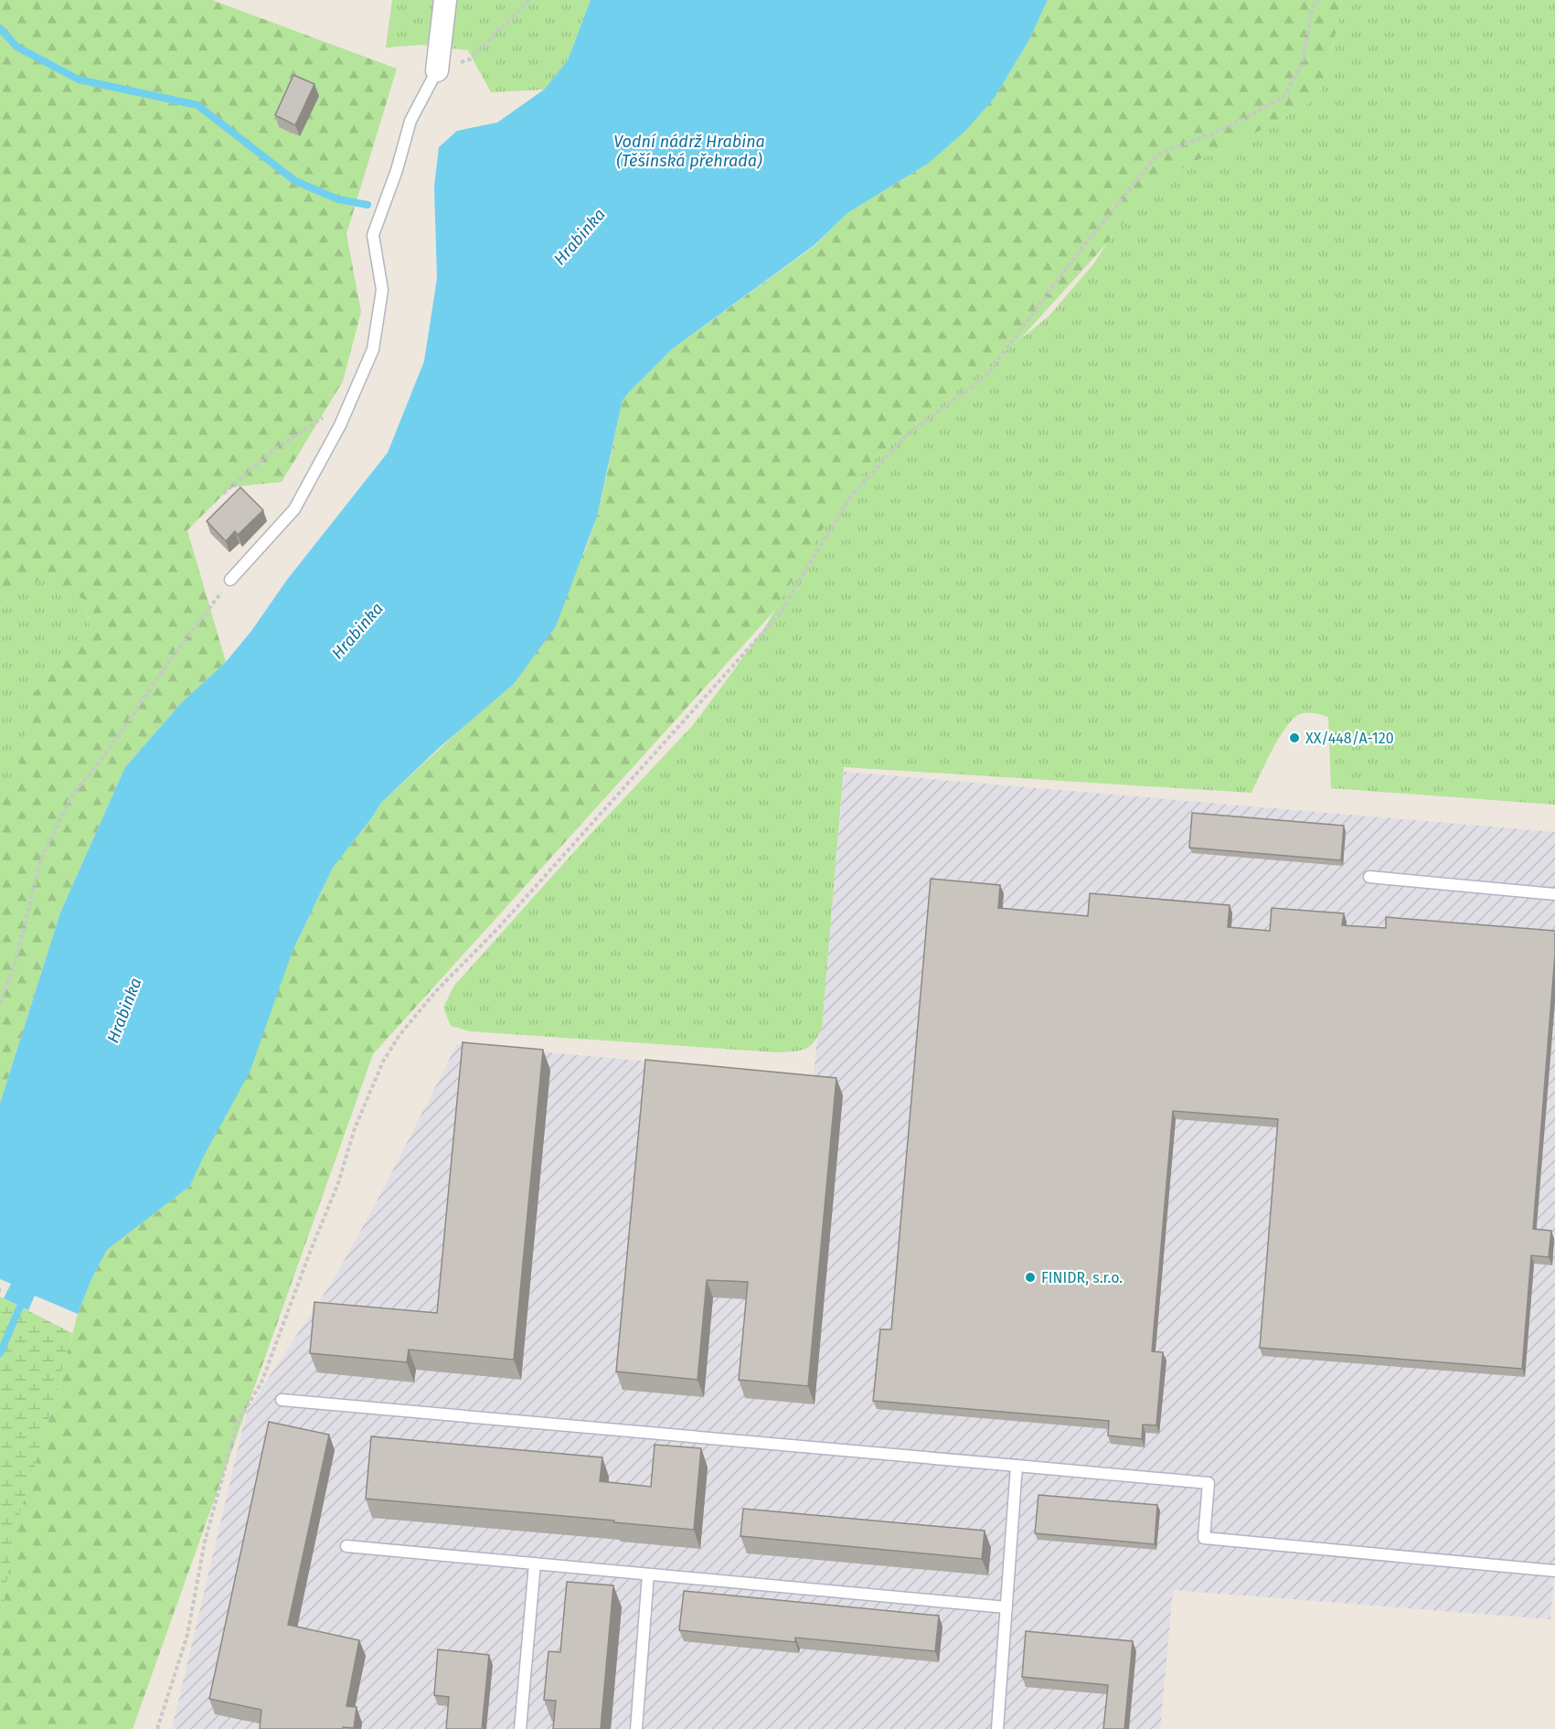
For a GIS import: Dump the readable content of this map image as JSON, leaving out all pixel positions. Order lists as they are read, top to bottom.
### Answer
{
  "water": ["Vodní nádrž Hrabina (Těšínská přehrada)", "Hrabinka"],
  "places": ["XX/448/A-120", "FINIDR, s.r.o."]
}
